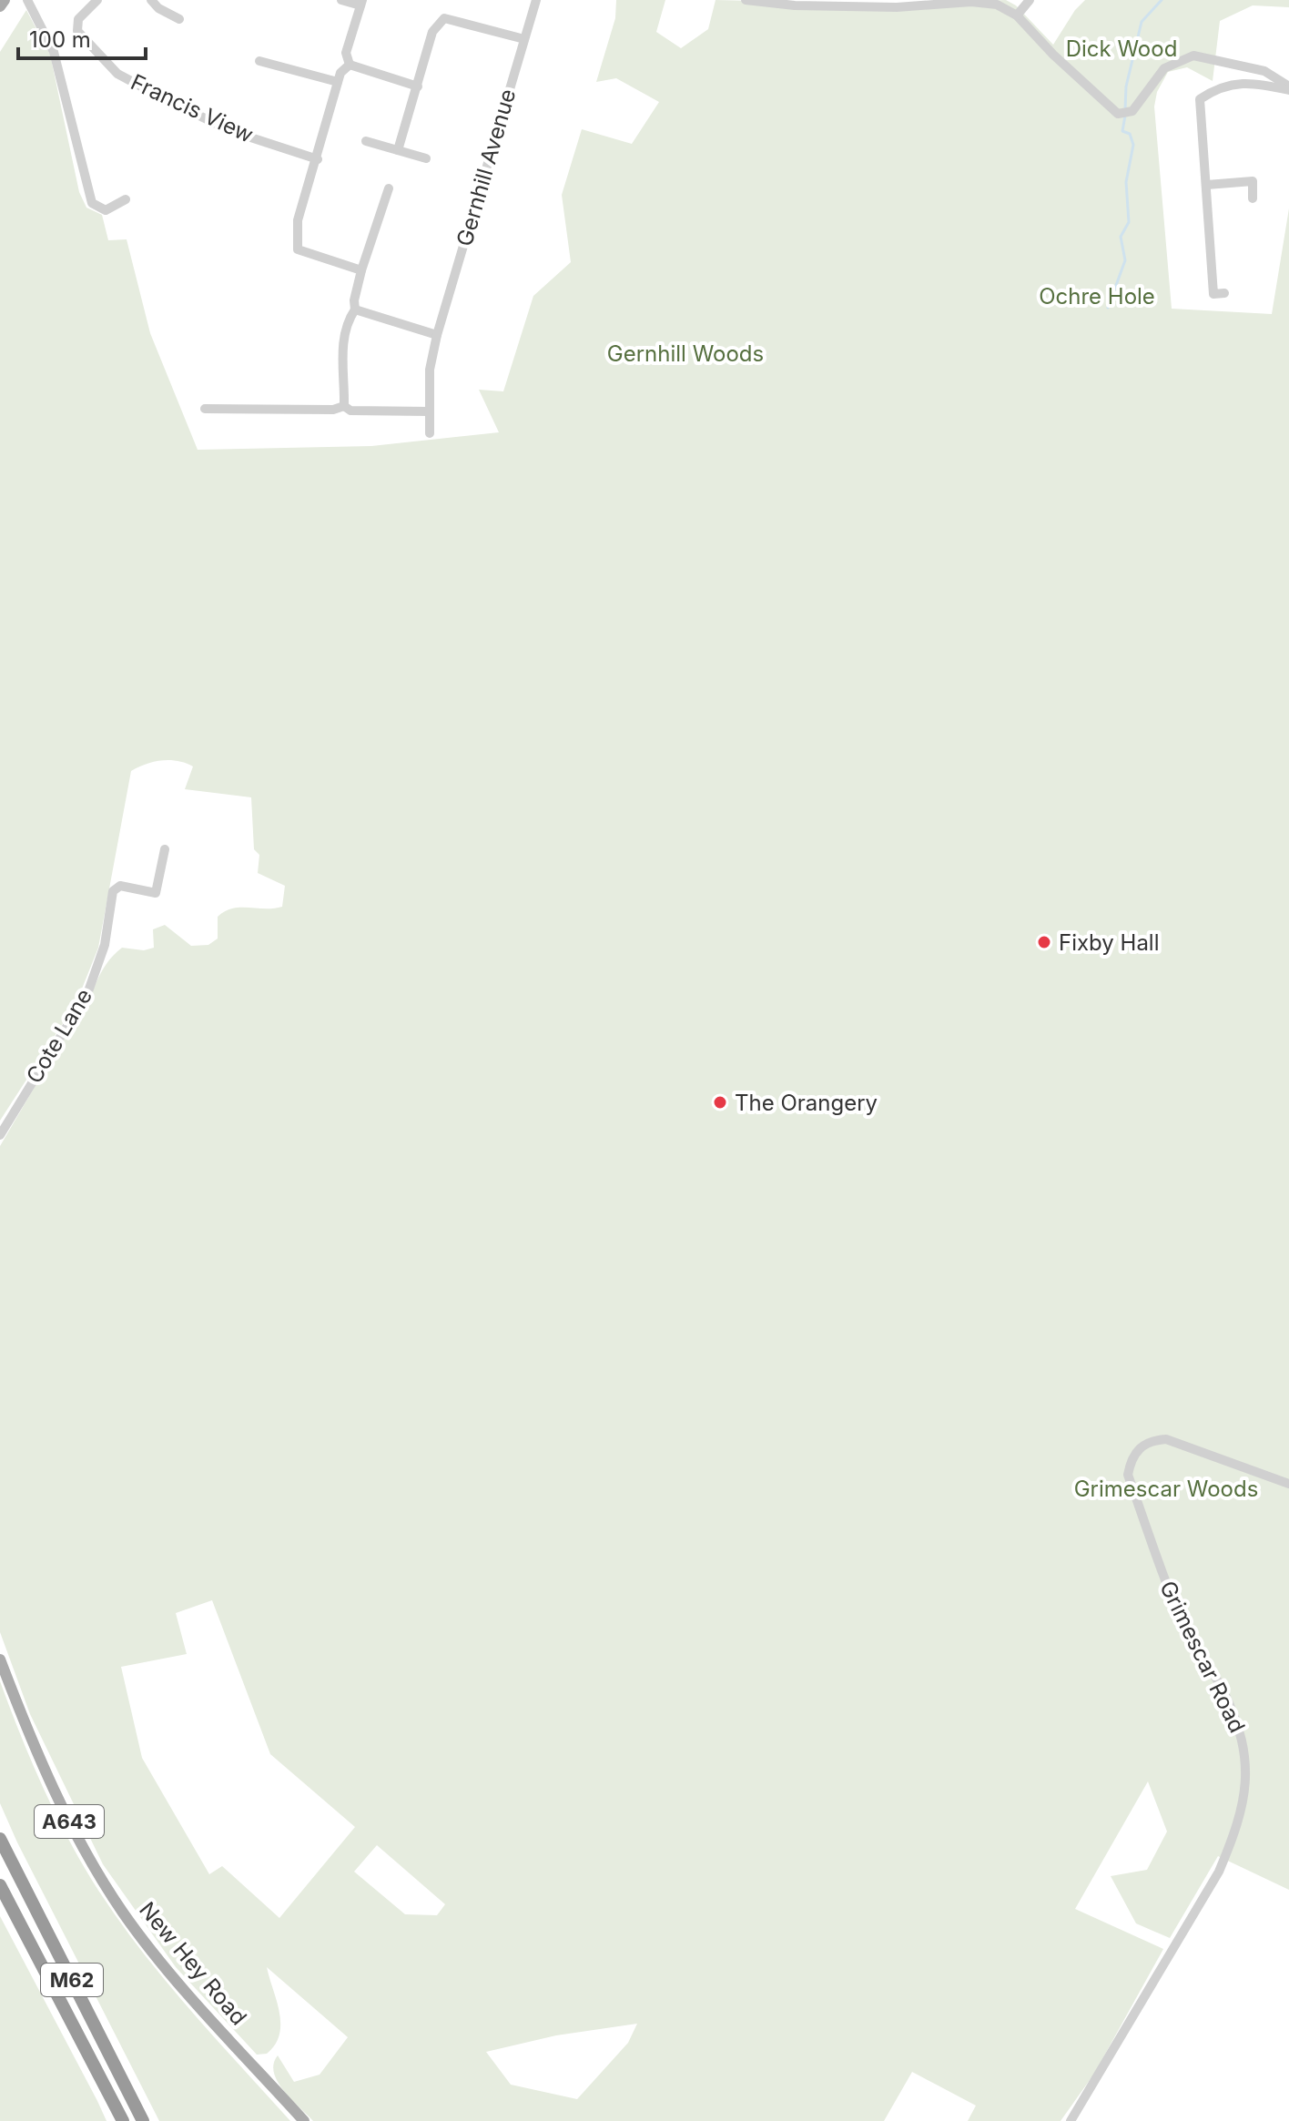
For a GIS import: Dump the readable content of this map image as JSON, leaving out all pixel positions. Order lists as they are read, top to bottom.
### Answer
{
  "streets": {
    "highway": ["M62"],
    "main road": ["A643", "New Hey Road"],
    "street": [
      "Francis View",
      "Gernhill Avenue",
      "Cote Lane",
      "Grimescar Road"
    ]
  },
  "parks": [
    "Dick Wood",
    "Ochre Hole",
    "Gernhill Woods",
    "Grimescar Woods"
  ],
  "places": ["Fixby Hall", "The Orangery"],
  "scale_bar": "100 m"
}
